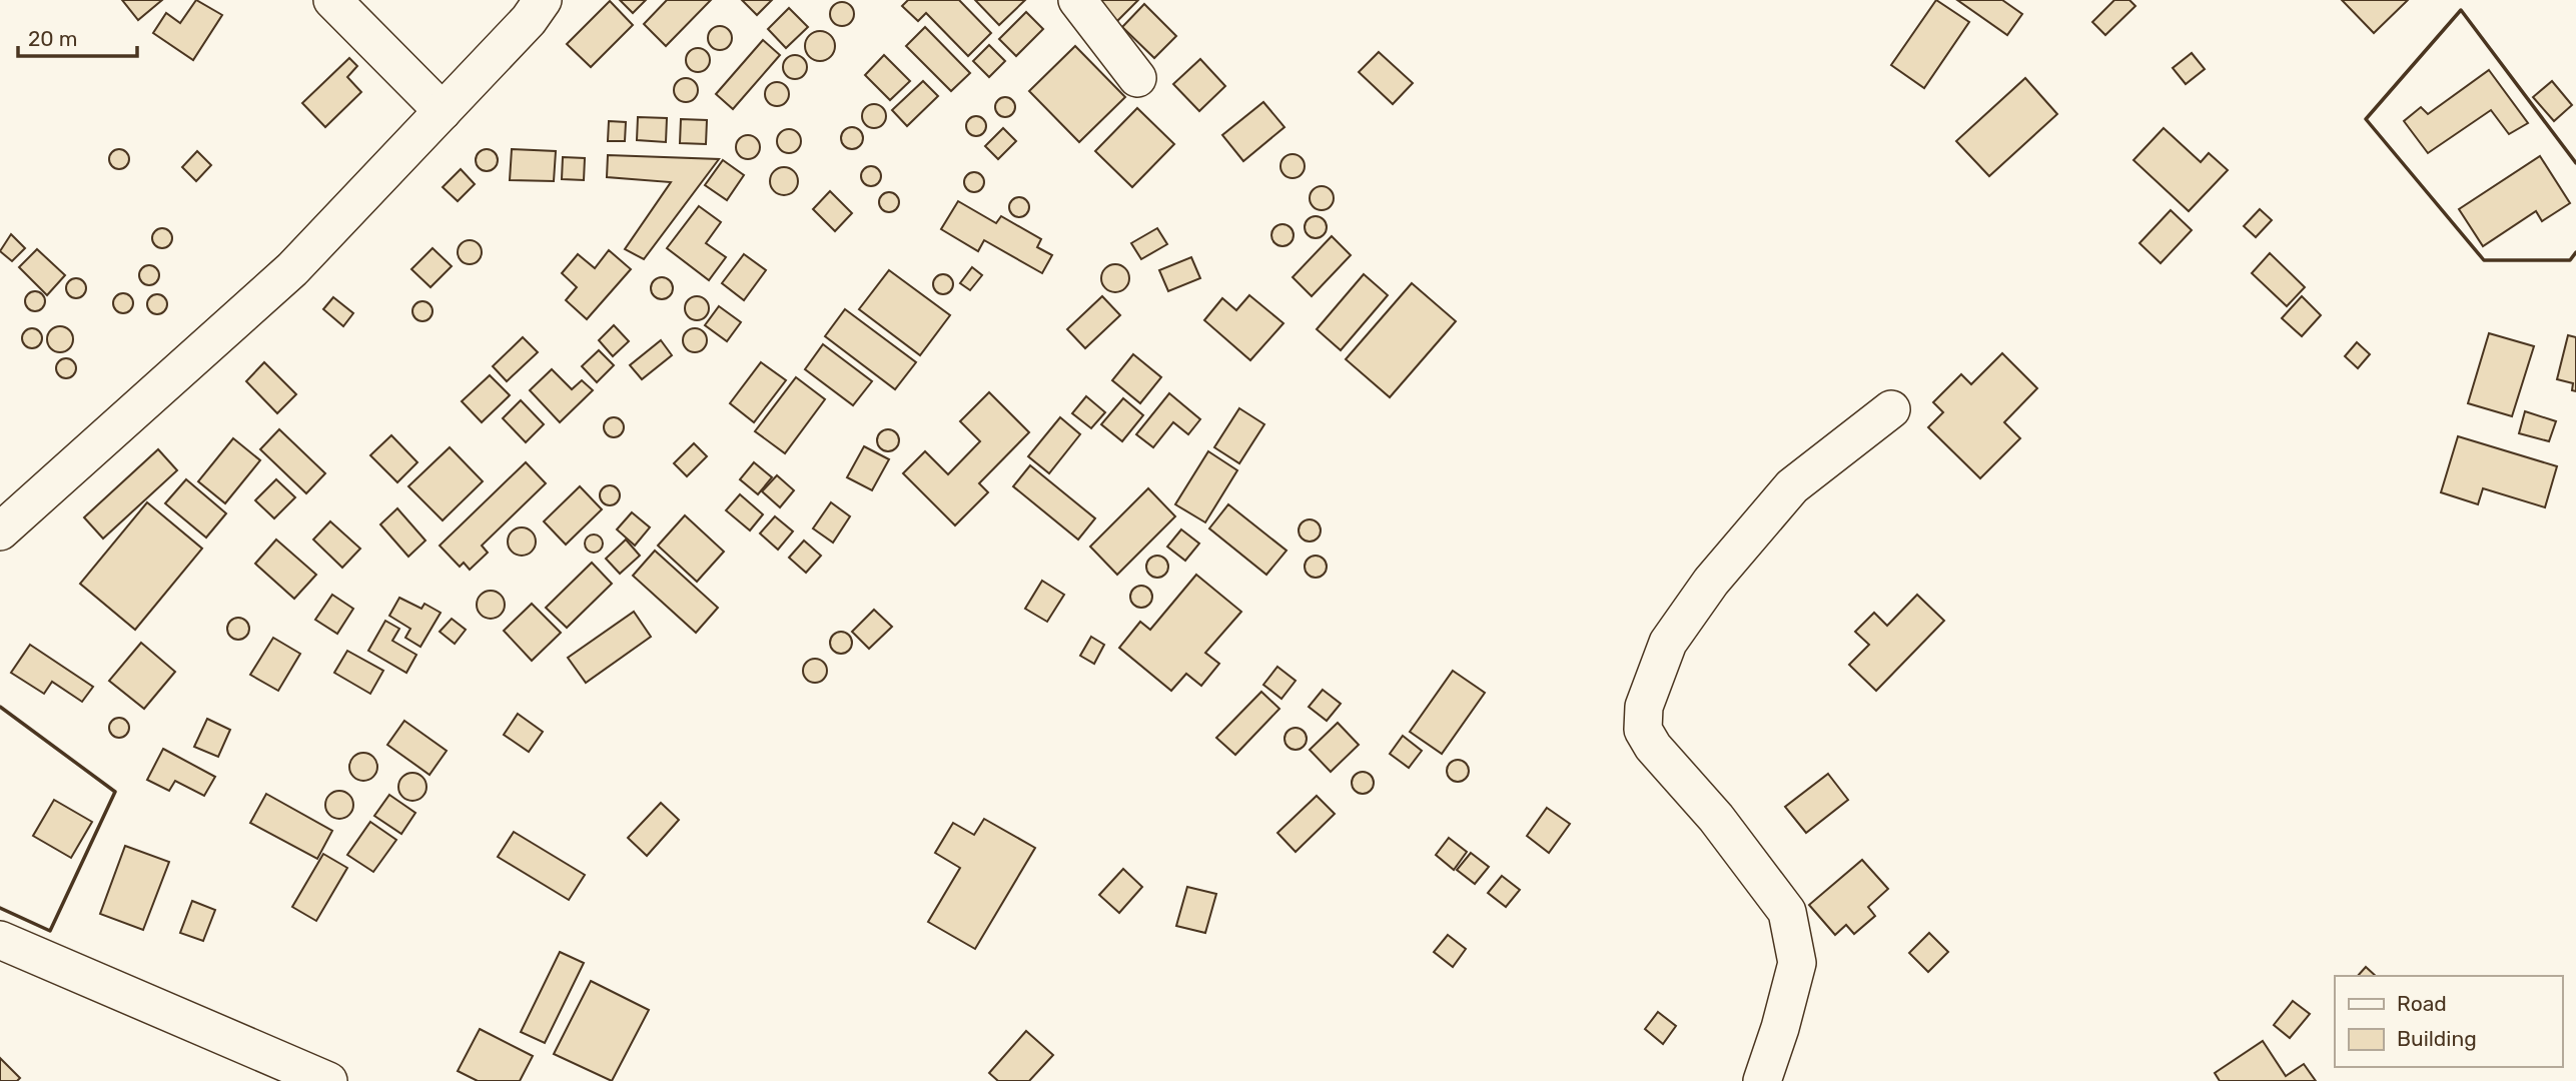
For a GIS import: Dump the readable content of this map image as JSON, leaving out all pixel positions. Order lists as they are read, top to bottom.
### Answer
{
  "legend": ["Road", "Building"],
  "scale_bar": "20 m"
}
